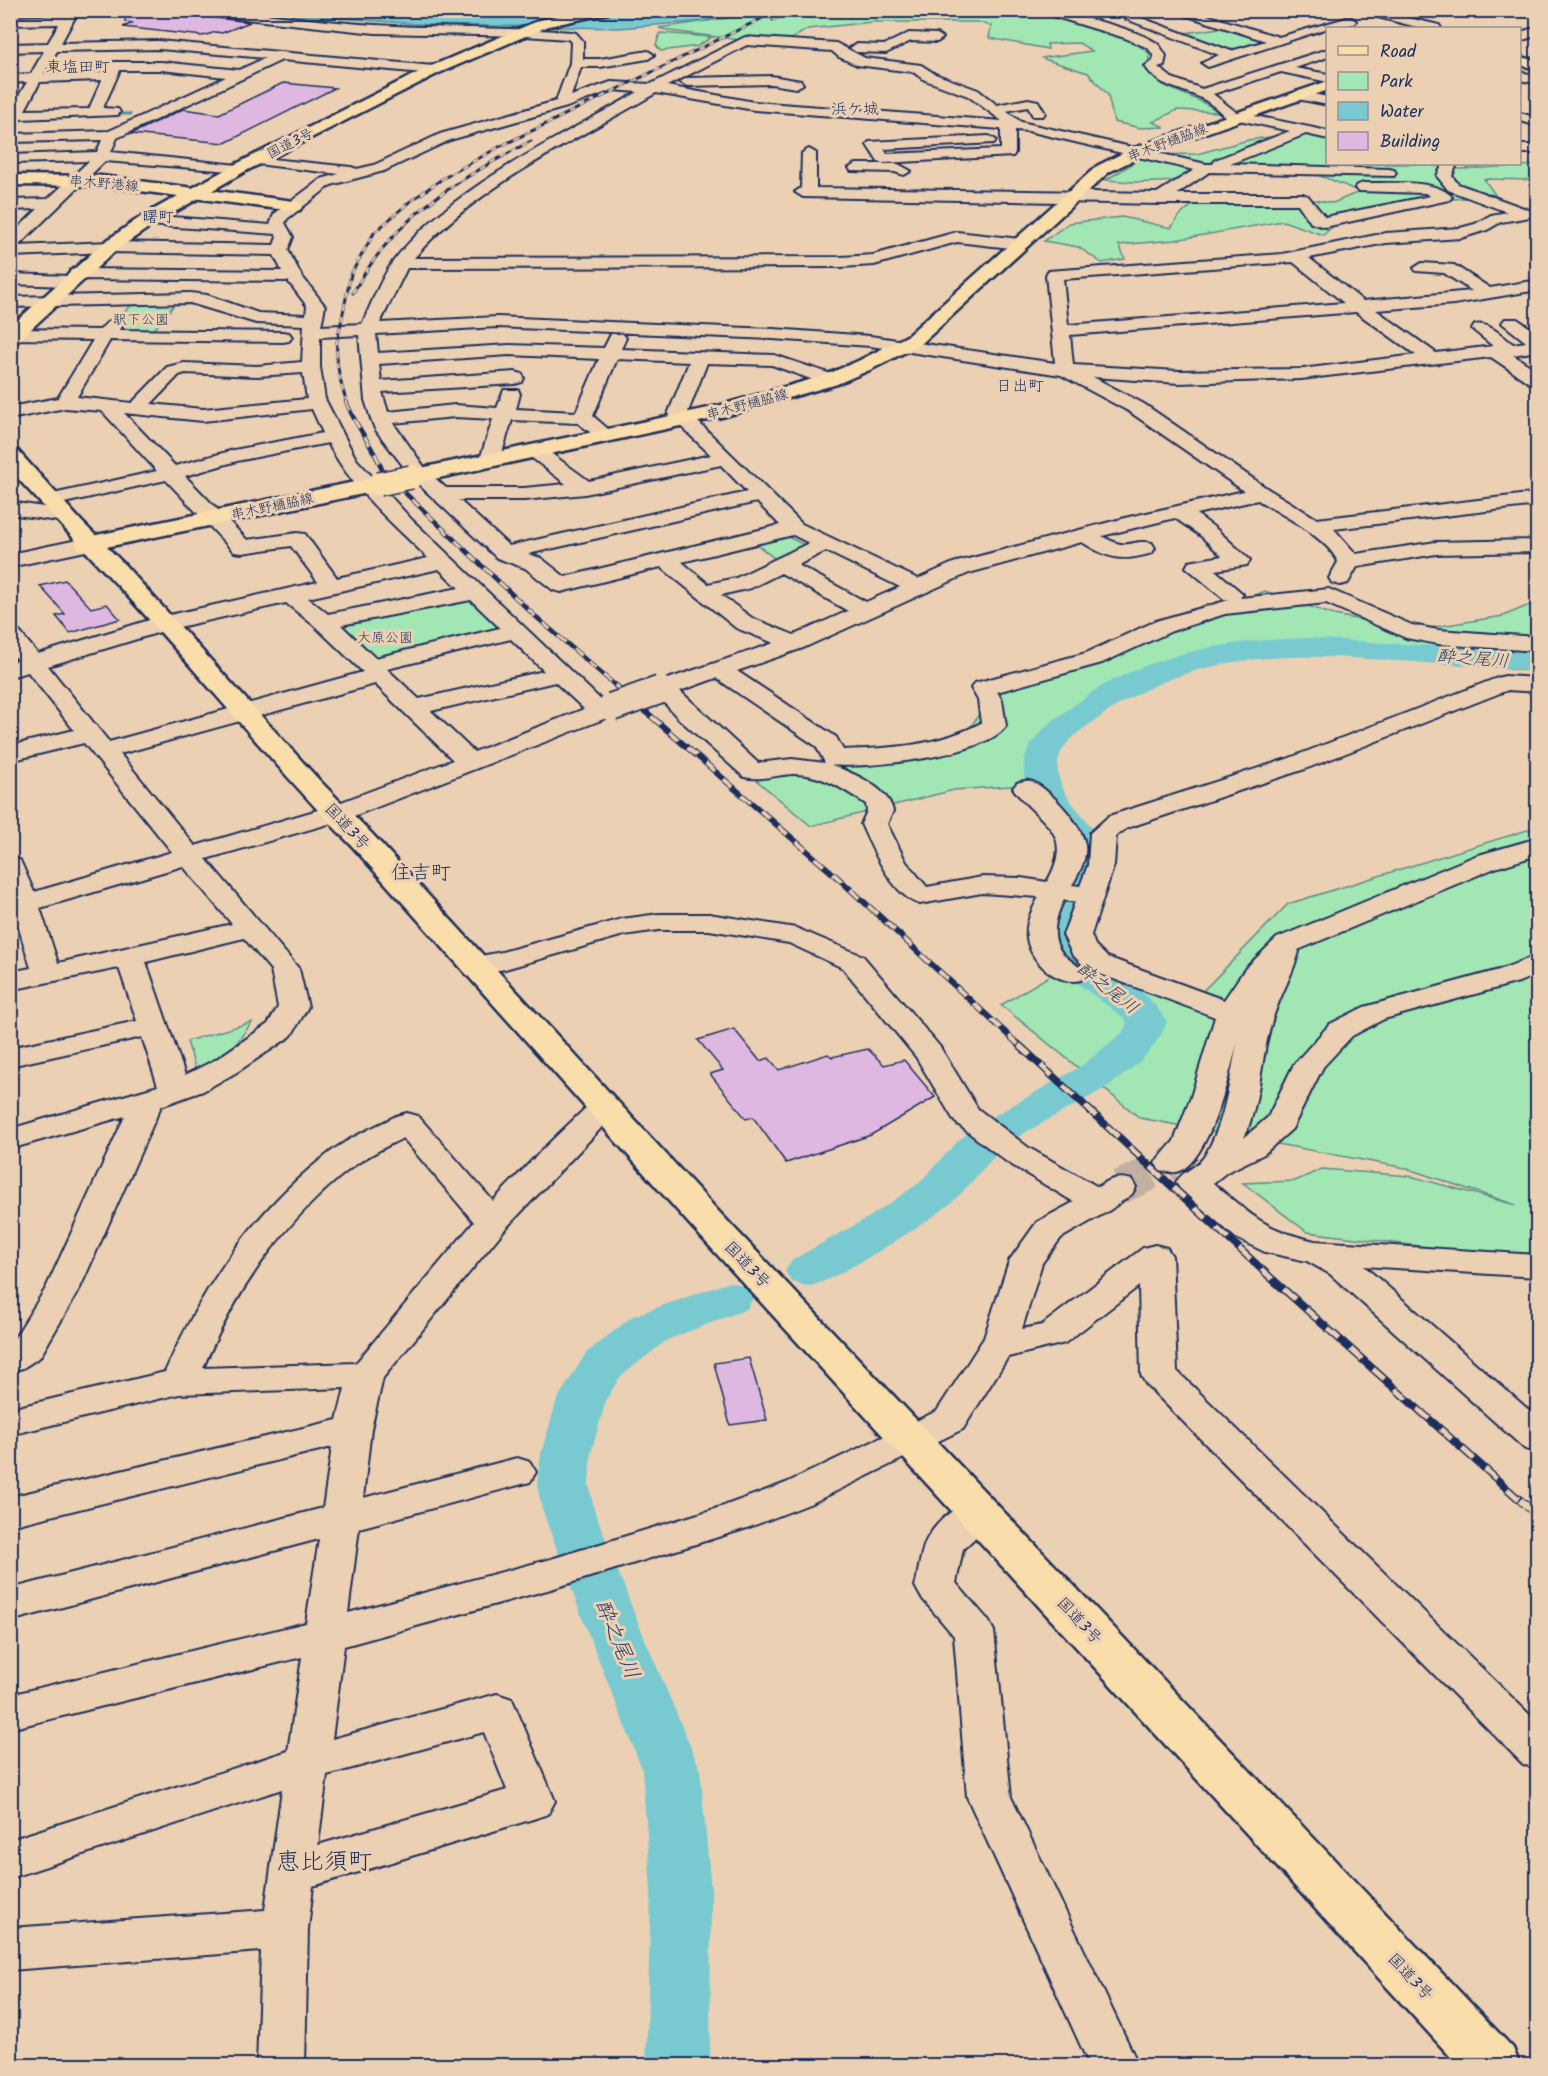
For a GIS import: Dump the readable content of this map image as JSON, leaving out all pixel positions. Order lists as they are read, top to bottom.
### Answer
{
  "streets": {
    "main road": ["串木野樋脇線", "国道3号", "串木野港線"]
  },
  "crossings": [
    ["串木野樋脇線", "国道3号"],
    ["国道3号", "串木野港線"]
  ],
  "districts": [
    "東塩田町",
    "浜ケ城",
    "曙町",
    "日出町",
    "住吉町",
    "恵比須町"
  ],
  "water": ["酔之尾川"],
  "parks": ["駅下公園", "大原公園"],
  "legend": [
    "Road",
    "Park",
    "Water",
    "Building"
  ]
}
